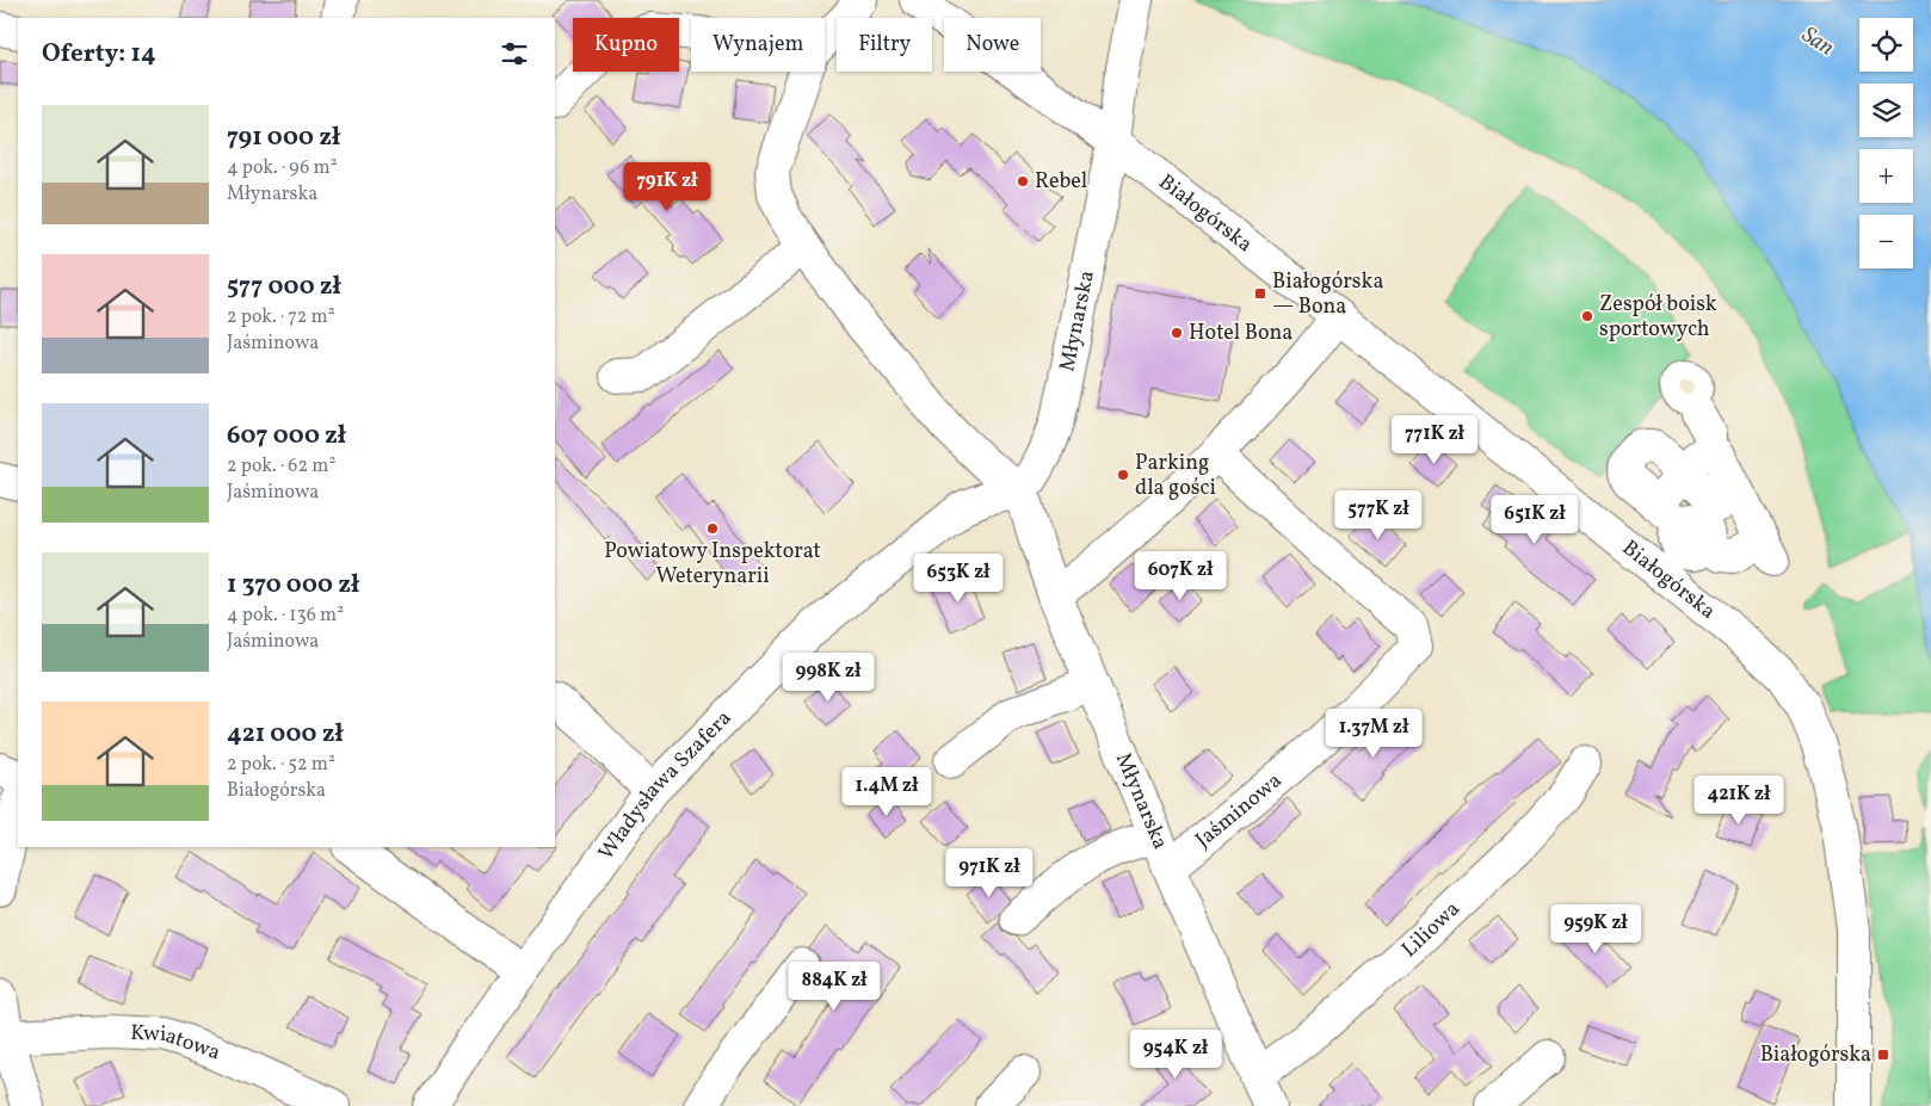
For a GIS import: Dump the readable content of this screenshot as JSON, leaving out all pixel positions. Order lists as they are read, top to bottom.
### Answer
{
  "streets": {
    "street": [
      "Białogórska",
      "Młynarska",
      "Władysława Szafera",
      "Jaśminowa",
      "Liliowa",
      "Kwiatowa"
    ]
  },
  "crossings": [
    ["Białogórska", "Młynarska"],
    ["Młynarska", "Władysława Szafera"],
    ["Młynarska", "Jaśminowa"],
    ["Młynarska", "Liliowa"]
  ],
  "water": ["San"],
  "places": {
    "other": [
      "Rebel",
      "Zespół boisk sportowych",
      "Hotel Bona",
      "Parking dla gości",
      "Powiatowy Inspektorat Weterynarii"
    ],
    "transit": ["Białogórska — Bona", "Białogórska"]
  },
  "page": {
    "map_buttons": ["+", "−"],
    "chip": [
      "Kupno",
      "Wynajem",
      "Filtry",
      "Nowe"
    ],
    "heading": "Oferty: 14",
    "list": [
      {
        "name": "791 000 zł",
        "note": "4 pok. · 96 m² · Młynarska"
      },
      {
        "name": "577 000 zł",
        "note": "2 pok. · 72 m² · Jaśminowa"
      },
      {
        "name": "607 000 zł",
        "note": "2 pok. · 62 m² · Jaśminowa"
      },
      {
        "name": "1 370 000 zł",
        "note": "4 pok. · 136 m² · Jaśminowa"
      },
      {
        "name": "421 000 zł",
        "note": "2 pok. · 52 m² · Białogórska"
      }
    ],
    "price": [
      "791K zł",
      "771K zł",
      "577K zł",
      "651K zł",
      "607K zł",
      "653K zł",
      "998K zł",
      "1.37M zł",
      "1.4M zł",
      "421K zł",
      "971K zł",
      "959K zł",
      "884K zł",
      "954K zł"
    ]
  }
}
